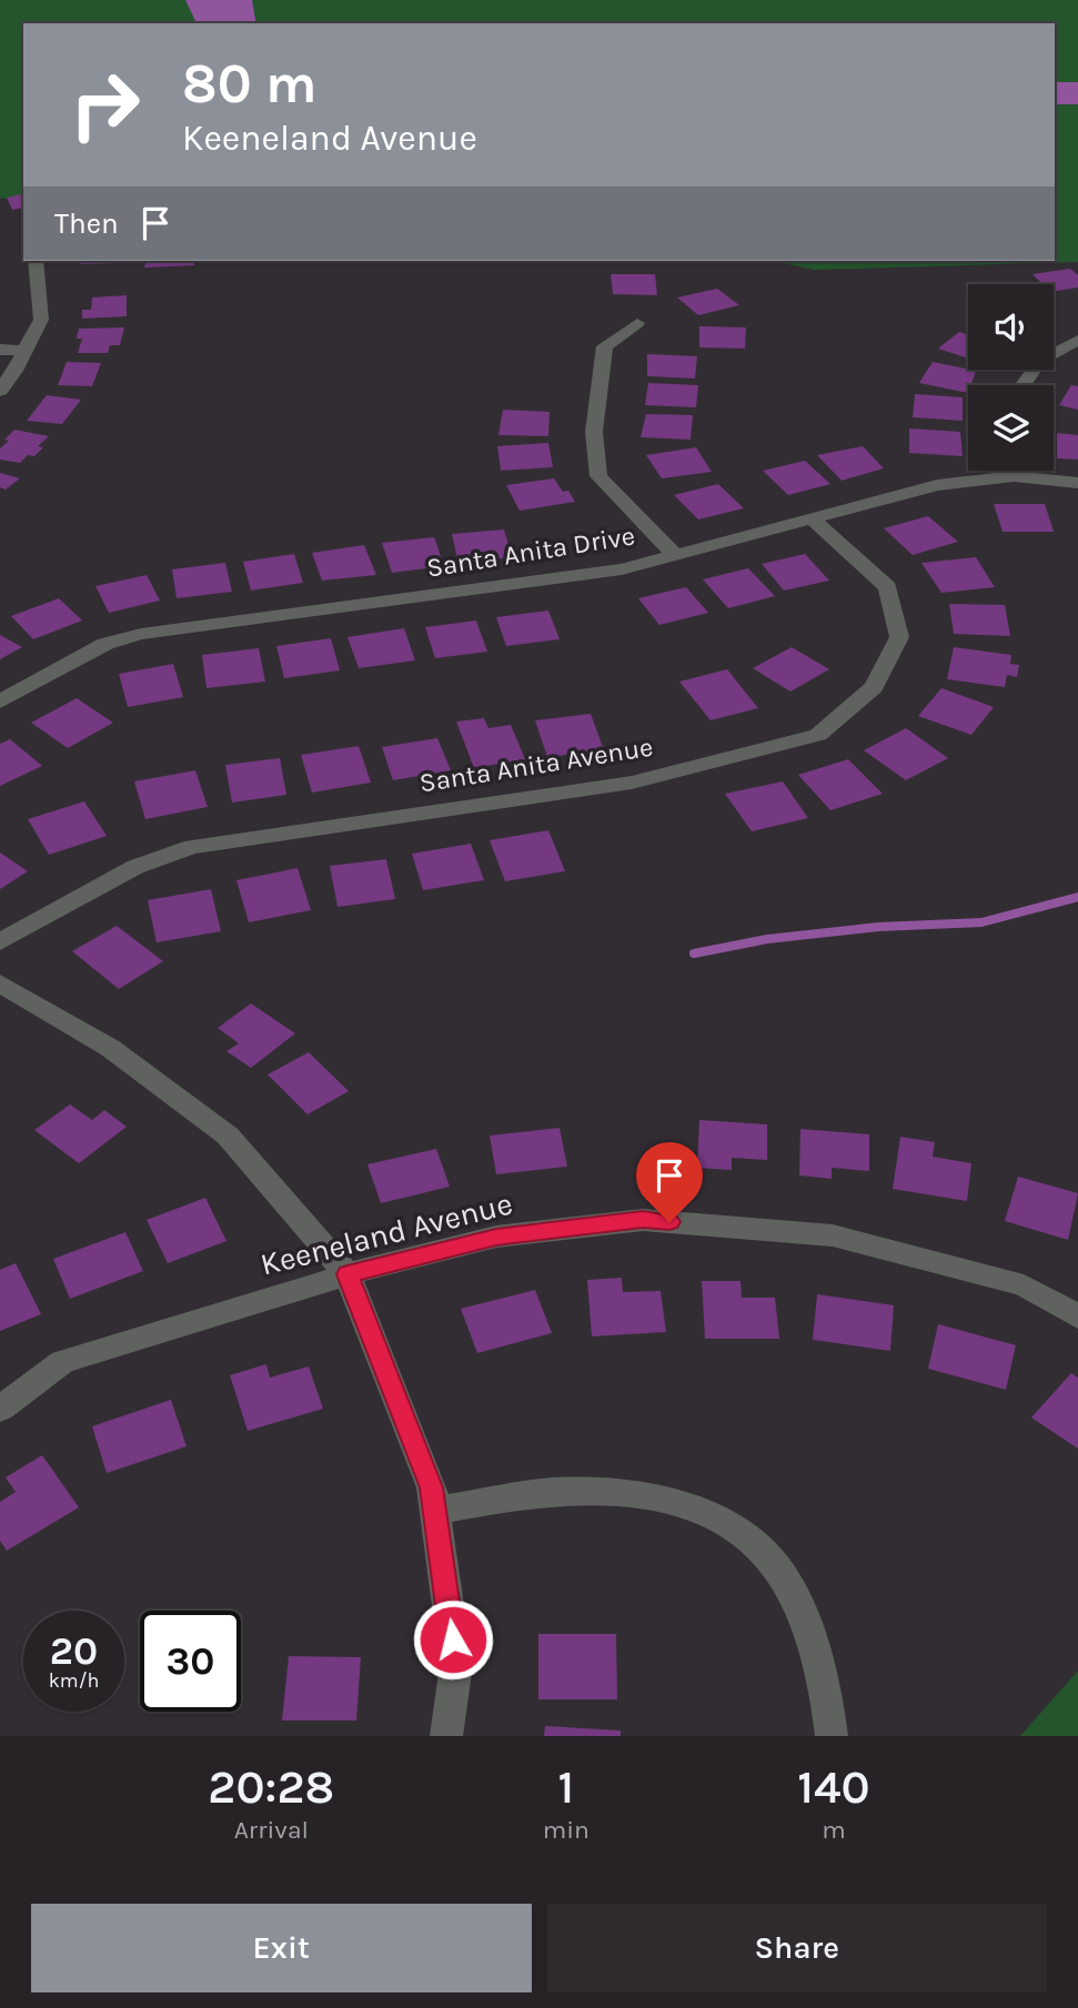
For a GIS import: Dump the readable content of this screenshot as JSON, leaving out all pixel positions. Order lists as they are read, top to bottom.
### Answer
{
  "streets": {
    "street": ["Santa Anita Drive", "Santa Anita Avenue", "Keeneland Avenue"]
  },
  "crossings": [
    ["Santa Anita Drive", "Santa Anita Avenue"]
  ],
  "page": {
    "turn": ["80 m", "Keeneland Avenue"],
    "then": "Then",
    "speed": "20 km/h",
    "limit": "30",
    "eta": [
      "20:28",
      "Arrival",
      "1",
      "min",
      "140",
      "m"
    ],
    "buttons": ["Exit", "Share"]
  }
}
